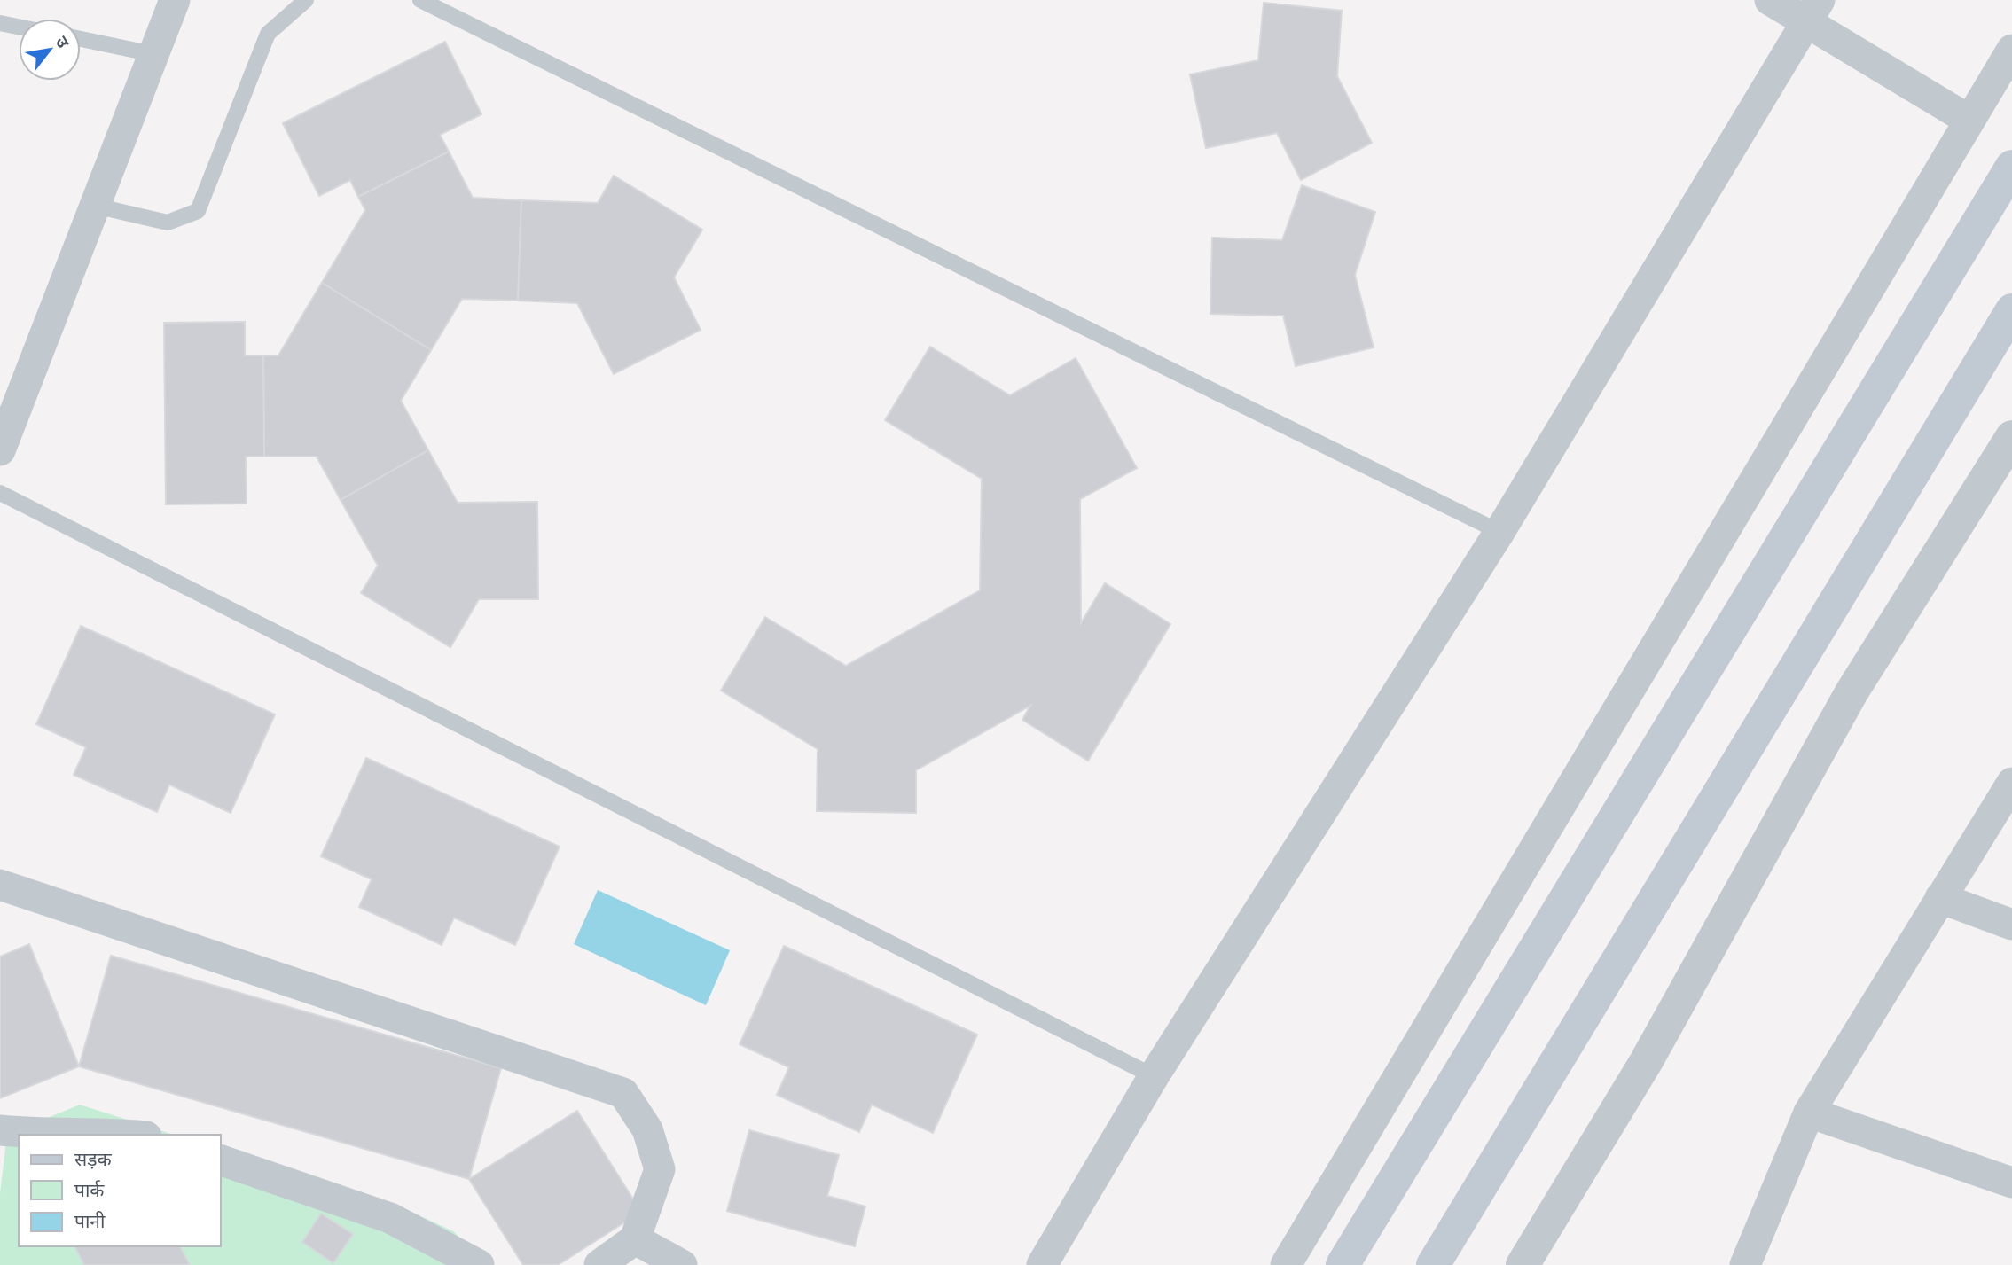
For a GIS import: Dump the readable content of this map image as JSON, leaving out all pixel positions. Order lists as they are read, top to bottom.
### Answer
{
  "legend": ["सड़क", "पार्क", "पानी"],
  "north": "top right"
}
